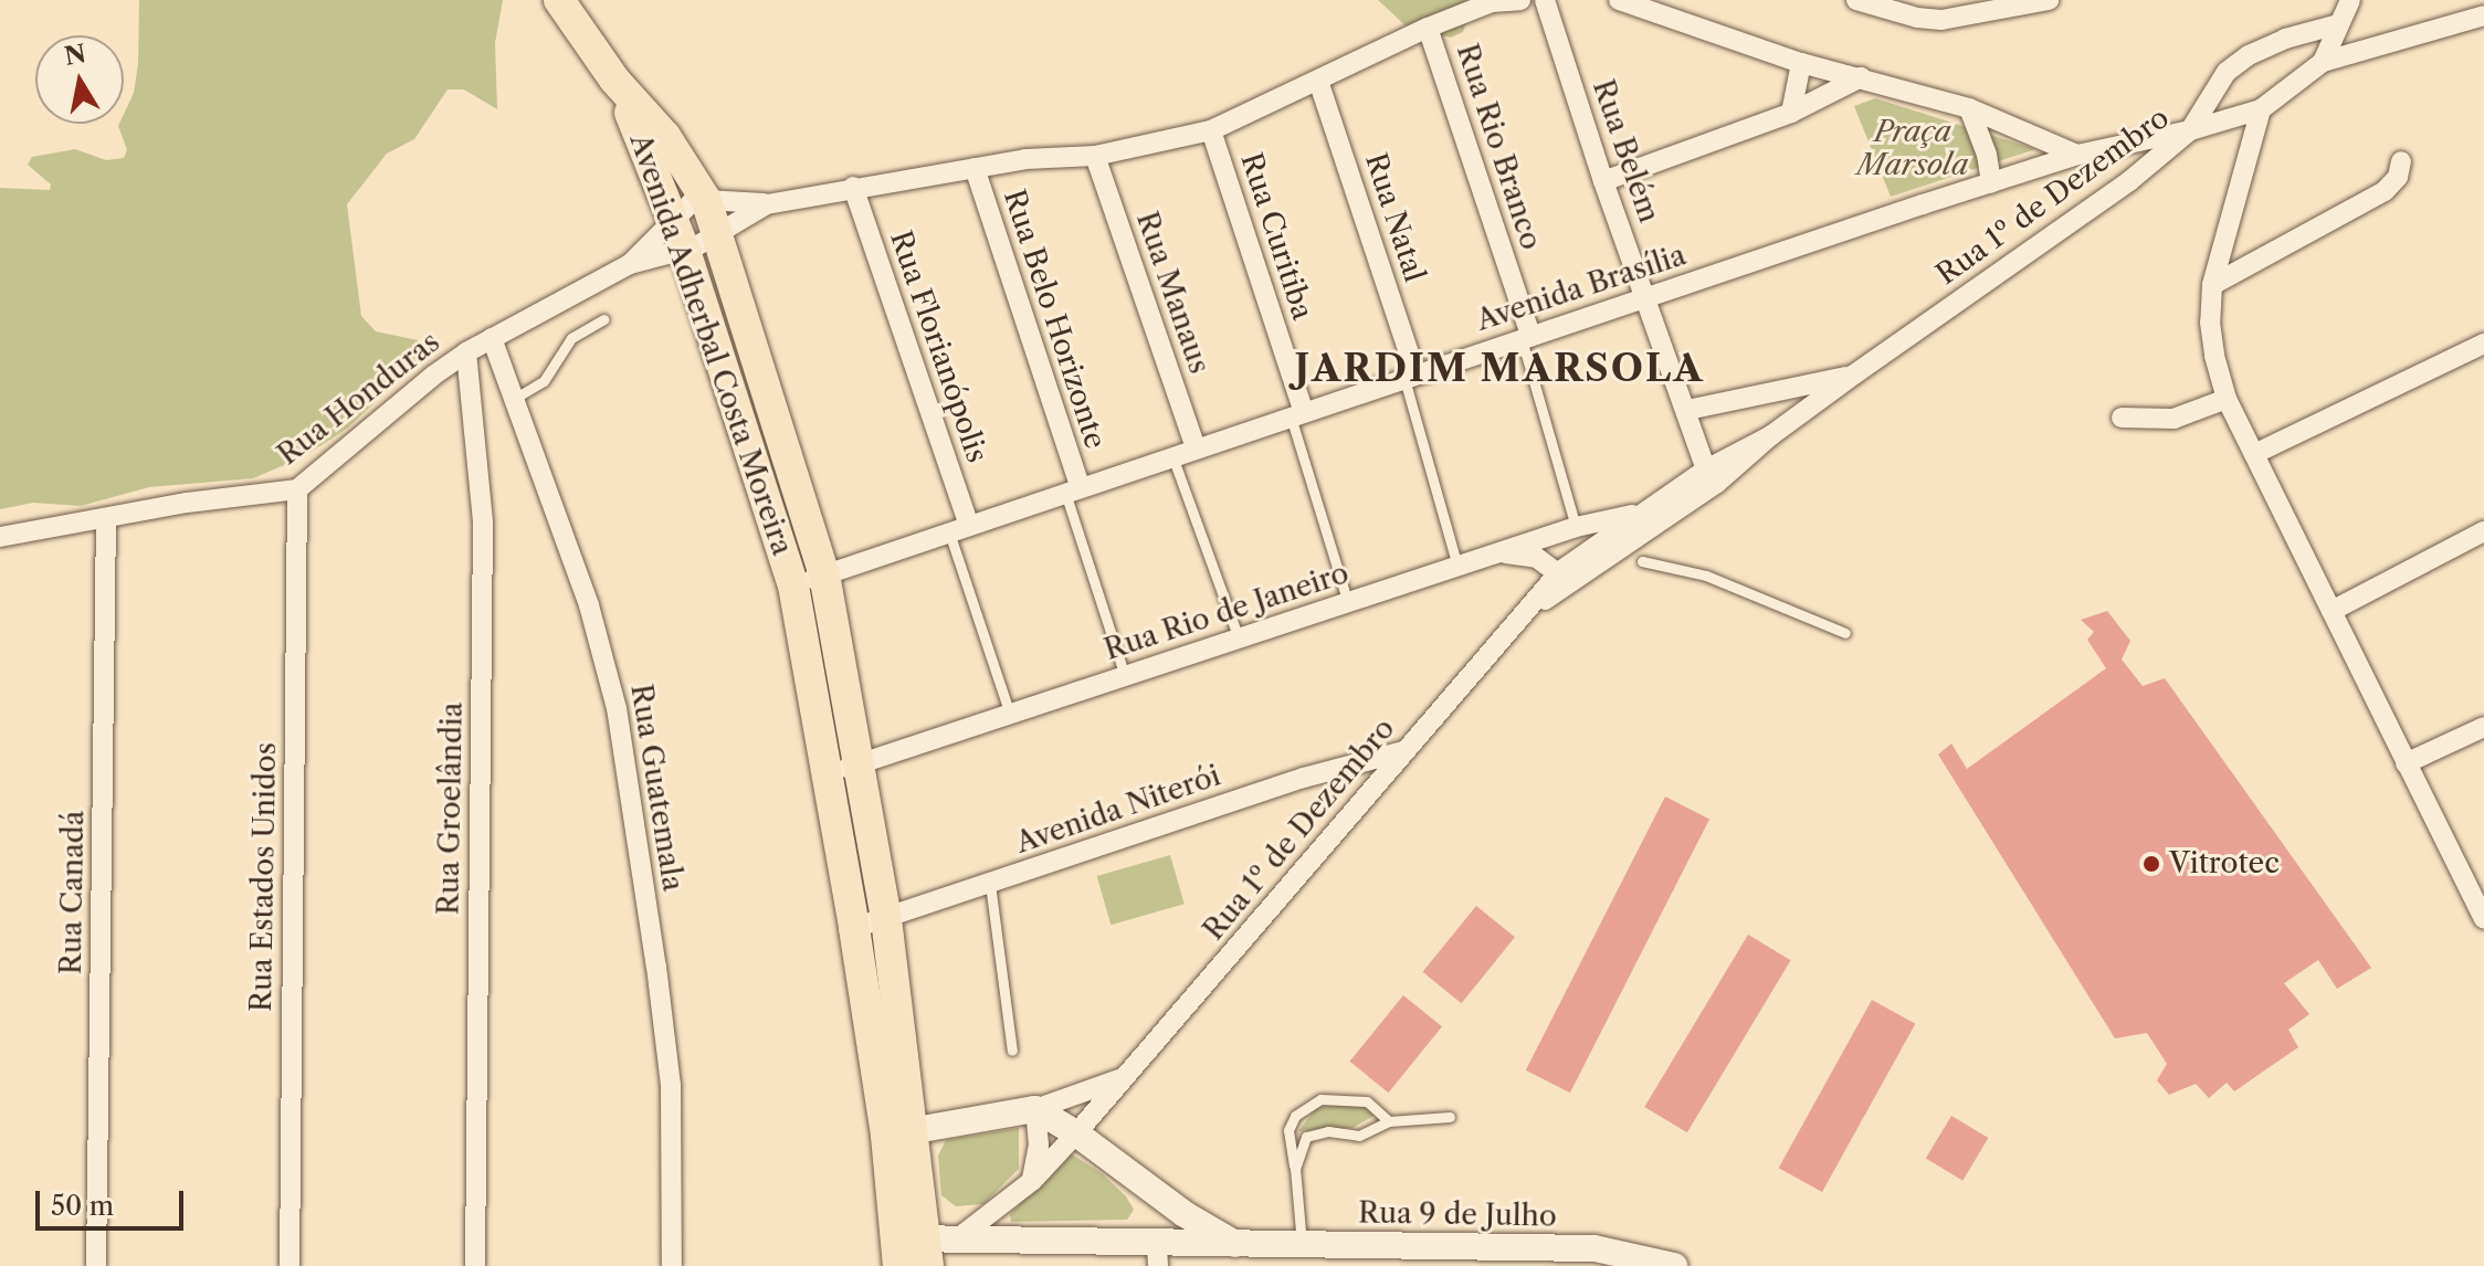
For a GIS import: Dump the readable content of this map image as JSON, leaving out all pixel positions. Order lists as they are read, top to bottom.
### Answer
{
  "streets": {
    "main road": ["Avenida Adherbal Costa Moreira", "Rua 9 de Julho"],
    "street": [
      "Rua Rio Branco",
      "Rua Belém",
      "Rua 1º de Dezembro",
      "Rua Natal",
      "Rua Curitiba",
      "Avenida Brasília",
      "Rua Manaus",
      "Rua Belo Horizonte",
      "Rua Florianópolis",
      "Rua Honduras",
      "Rua Rio de Janeiro",
      "Rua Guatemala",
      "Rua Groelândia",
      "Avenida Niterói",
      "Rua Estados Unidos",
      "Rua Canadá"
    ]
  },
  "crossings": [
    ["Rua Rio Branco", "Avenida Brasília"],
    ["Rua Belém", "Rua 1º de Dezembro"],
    ["Rua Belém", "Avenida Brasília"],
    ["Rua 1º de Dezembro", "Avenida Brasília"],
    ["Rua 1º de Dezembro", "Rua Rio de Janeiro"],
    ["Rua 1º de Dezembro", "Avenida Niterói"],
    ["Rua 1º de Dezembro", "Rua 9 de Julho"],
    ["Rua Natal", "Avenida Brasília"],
    ["Rua Curitiba", "Avenida Brasília"],
    ["Avenida Brasília", "Rua Manaus"],
    ["Avenida Brasília", "Rua Belo Horizonte"],
    ["Avenida Brasília", "Avenida Adherbal Costa Moreira"],
    ["Avenida Brasília", "Rua Florianópolis"],
    ["Avenida Adherbal Costa Moreira", "Rua Rio de Janeiro"],
    ["Avenida Adherbal Costa Moreira", "Avenida Niterói"],
    ["Avenida Adherbal Costa Moreira", "Rua 9 de Julho"],
    ["Rua Honduras", "Rua Guatemala"],
    ["Rua Honduras", "Rua Groelândia"],
    ["Rua Honduras", "Rua Estados Unidos"],
    ["Rua Honduras", "Rua Canadá"]
  ],
  "districts": ["JARDIM MARSOLA"],
  "parks": ["Praça Marsola"],
  "places": ["Vitrotec"],
  "scale_bar": "50 m",
  "north": "top"
}
